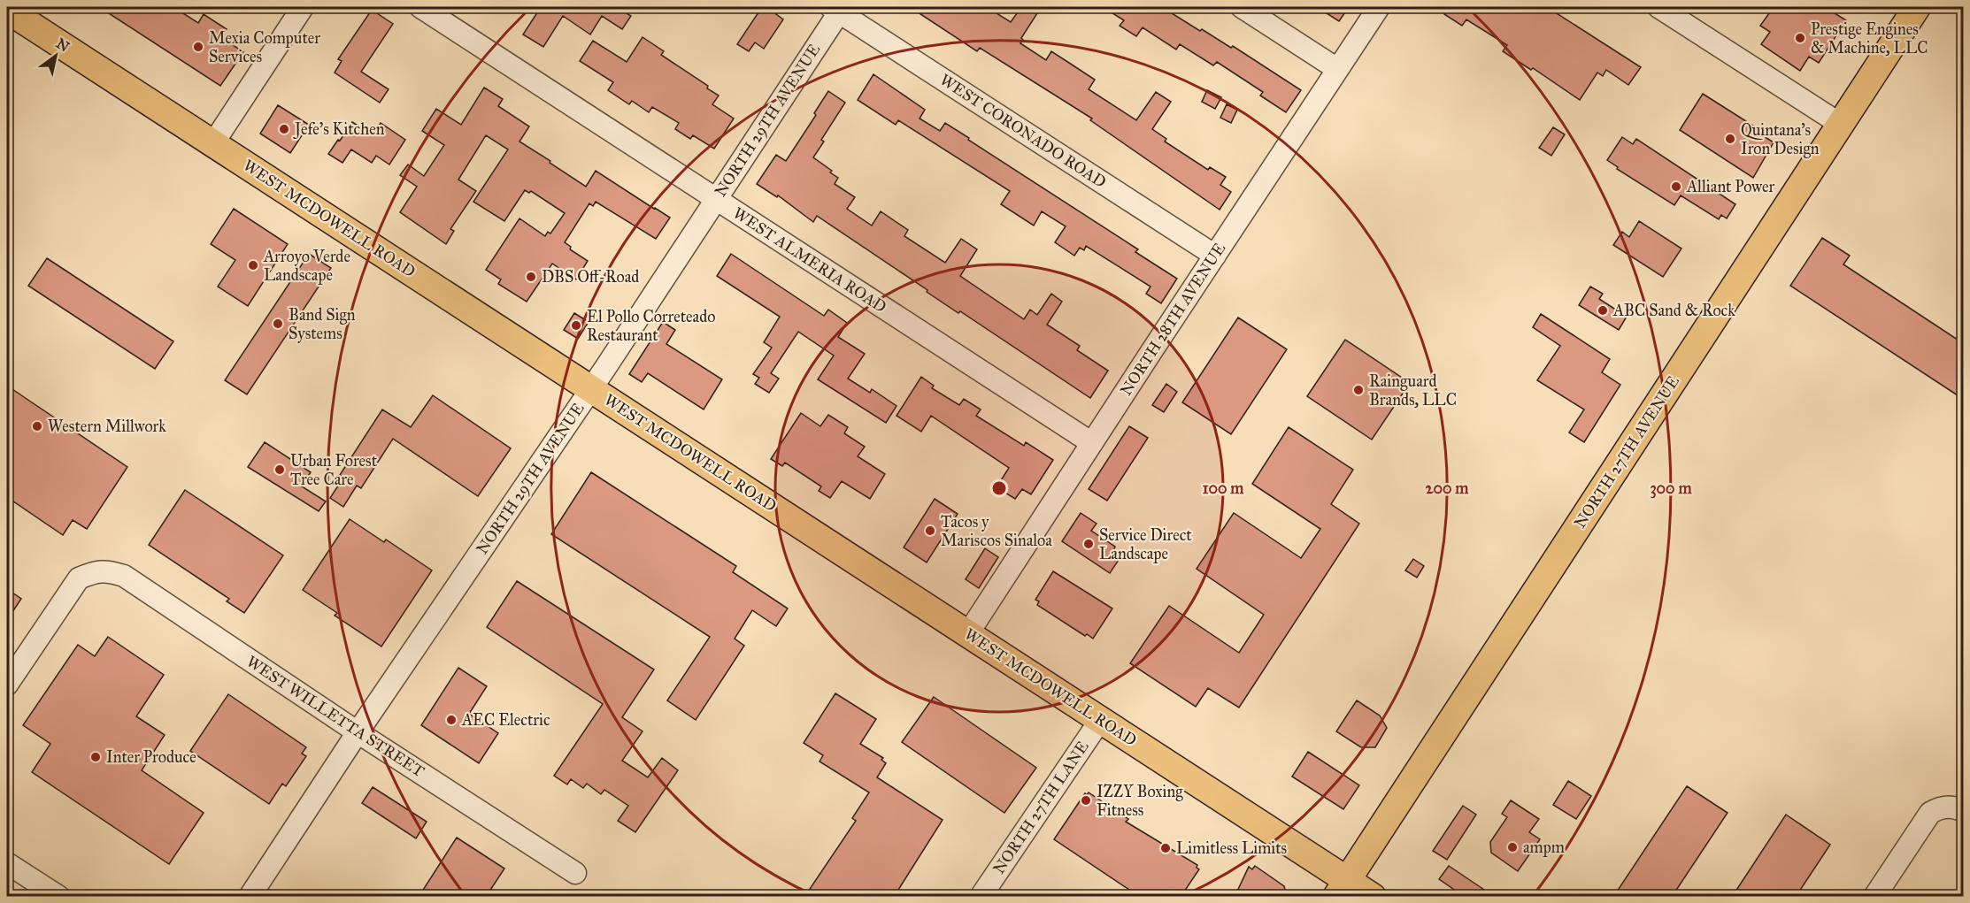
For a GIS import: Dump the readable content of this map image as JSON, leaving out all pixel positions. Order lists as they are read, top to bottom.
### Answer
{
  "streets": {
    "main road": ["WEST MCDOWELL ROAD", "NORTH 27TH AVENUE"],
    "street": [
      "NORTH 29TH AVENUE",
      "WEST CORONADO ROAD",
      "WEST ALMERIA ROAD",
      "NORTH 28TH AVENUE",
      "WEST WILLETTA STREET",
      "NORTH 27TH LANE"
    ]
  },
  "crossings": [
    ["NORTH 29TH AVENUE", "WEST CORONADO ROAD"],
    ["NORTH 29TH AVENUE", "WEST MCDOWELL ROAD"],
    ["NORTH 29TH AVENUE", "WEST ALMERIA ROAD"],
    ["NORTH 29TH AVENUE", "WEST WILLETTA STREET"],
    ["WEST CORONADO ROAD", "NORTH 28TH AVENUE"],
    ["WEST MCDOWELL ROAD", "NORTH 28TH AVENUE"],
    ["WEST MCDOWELL ROAD", "NORTH 27TH AVENUE"],
    ["WEST MCDOWELL ROAD", "NORTH 27TH LANE"],
    ["WEST ALMERIA ROAD", "NORTH 28TH AVENUE"]
  ],
  "places": [
    "Prestige Engines & Machine, LLC",
    "Mexia Computer Services",
    "Jefe's Kitchen",
    "Quintana's Iron Design",
    "Alliant Power",
    "Arroyo Verde Landscape",
    "DBS Off-Road",
    "ABC Sand & Rock",
    "Band Sign Systems",
    "El Pollo Correteado Restaurant",
    "Rainguard Brands, LLC",
    "Western Millwork",
    "Urban Forest Tree Care",
    "Tacos y Mariscos Sinaloa",
    "Service Direct Landscape",
    "AEC Electric",
    "Inter Produce",
    "IZZY Boxing Fitness",
    "ampm",
    "Limitless Limits"
  ],
  "north": "top right",
  "rings": ["100 m", "200 m", "300 m"]
}
